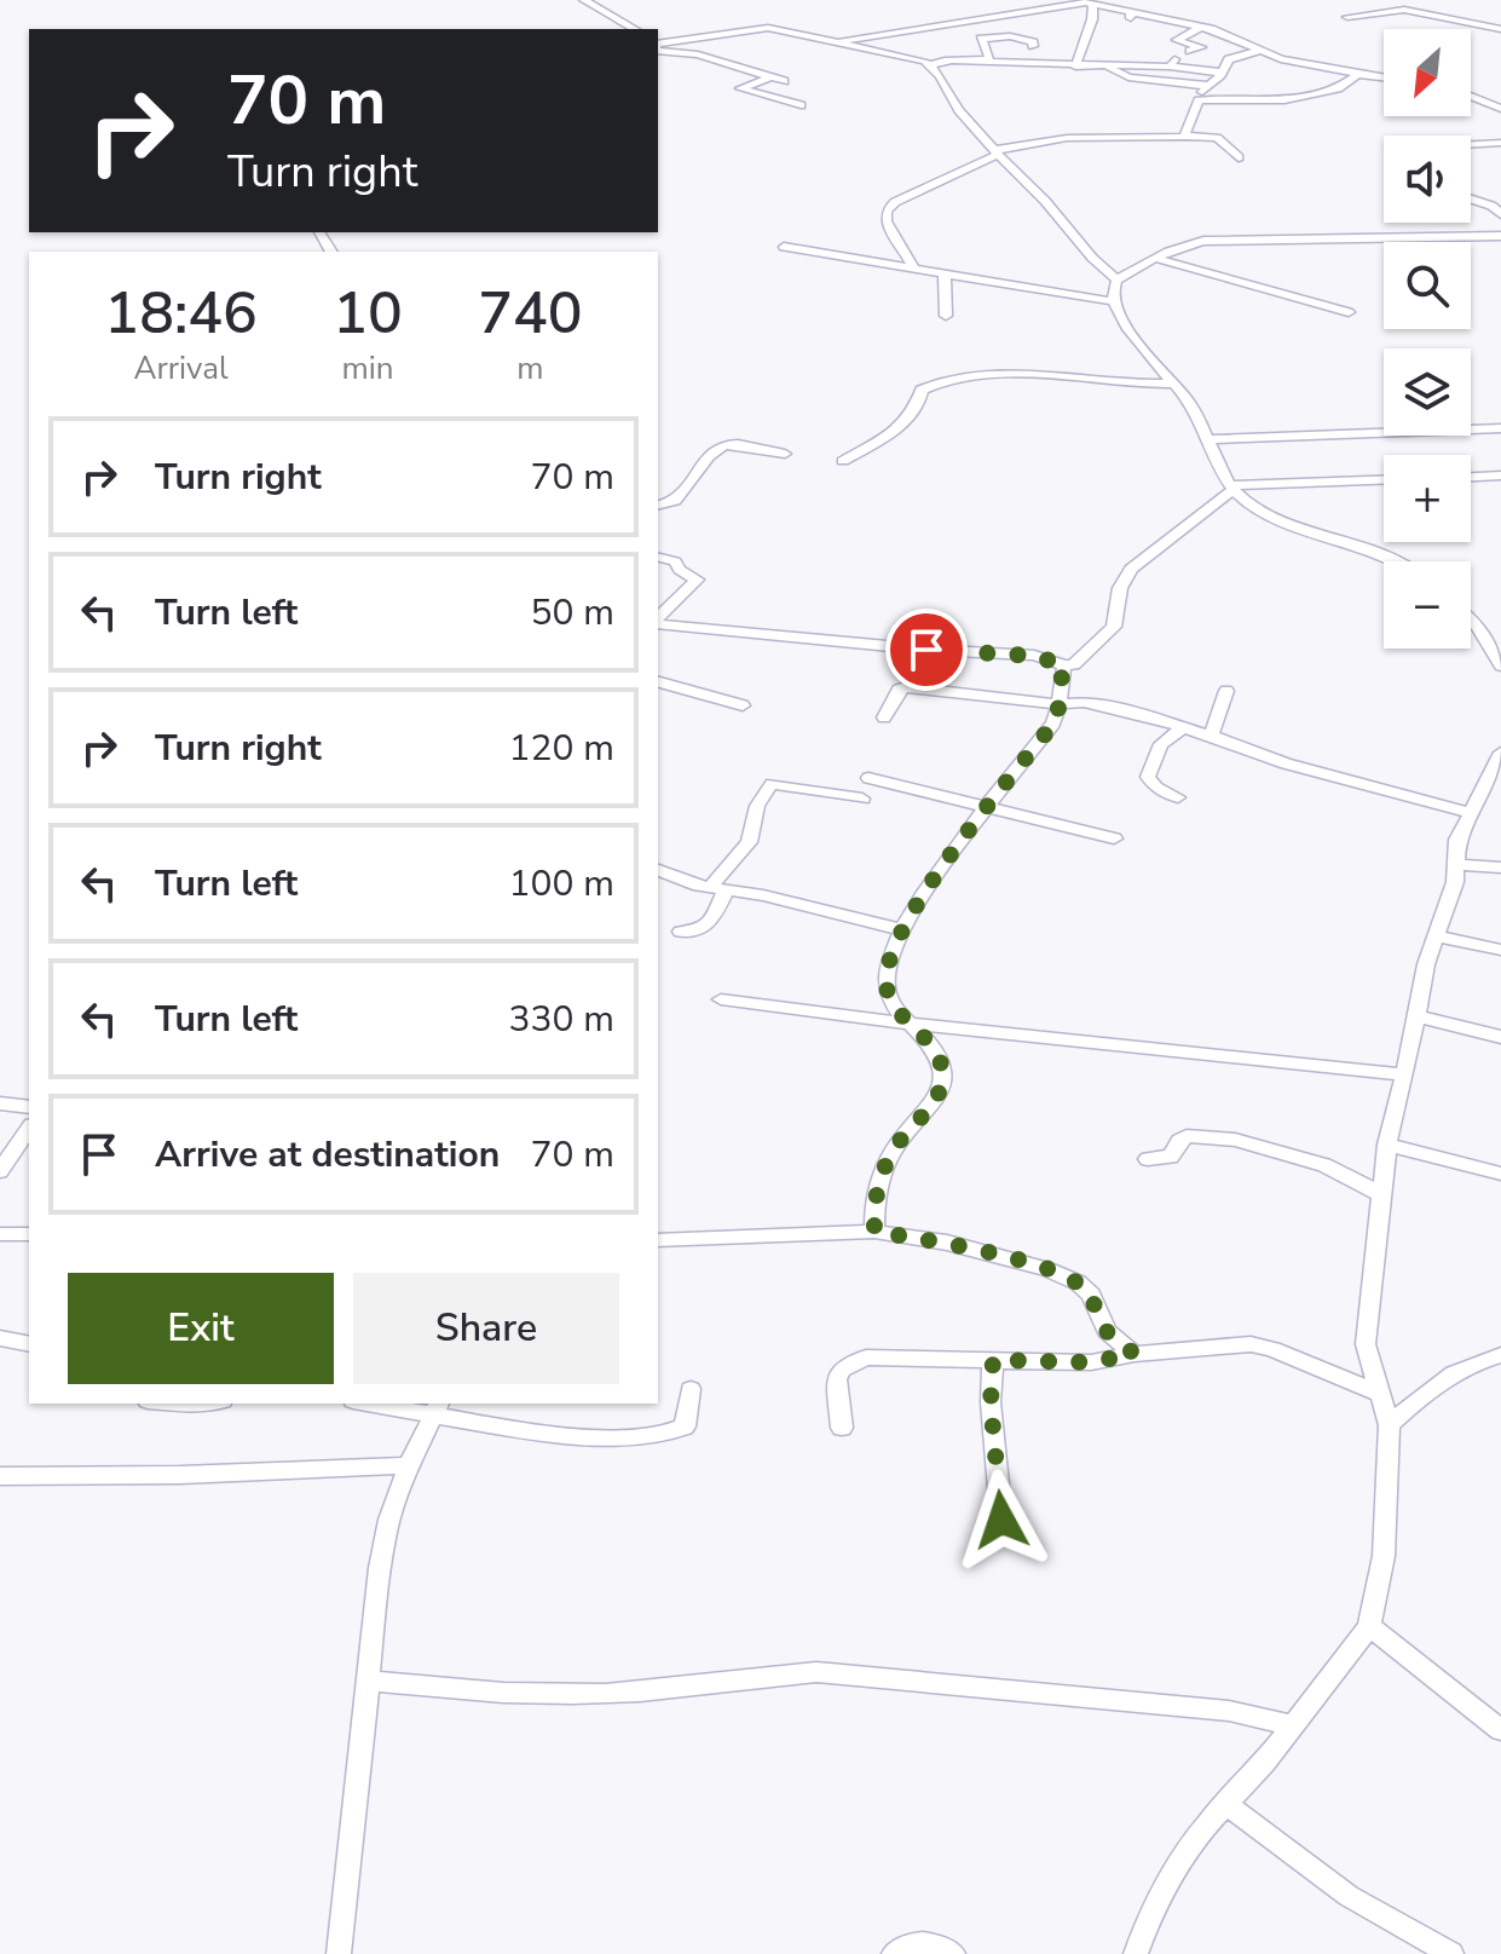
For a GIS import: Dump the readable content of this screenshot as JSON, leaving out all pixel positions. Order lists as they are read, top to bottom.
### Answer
{
  "north": "bottom left",
  "page": {
    "map_buttons": ["+", "−"],
    "turn": ["70 m", "Turn right"],
    "eta": [
      "18:46",
      "Arrival",
      "10",
      "min",
      "740",
      "m"
    ],
    "list": [
      {
        "name": "Turn right",
        "value": "70 m"
      },
      {
        "name": "Turn left",
        "value": "50 m"
      },
      {
        "name": "Turn right",
        "value": "120 m"
      },
      {
        "name": "Turn left",
        "value": "100 m"
      },
      {
        "name": "Turn left",
        "value": "330 m"
      },
      {
        "name": "Arrive at destination",
        "value": "70 m"
      }
    ],
    "buttons": ["Exit", "Share"]
  }
}
